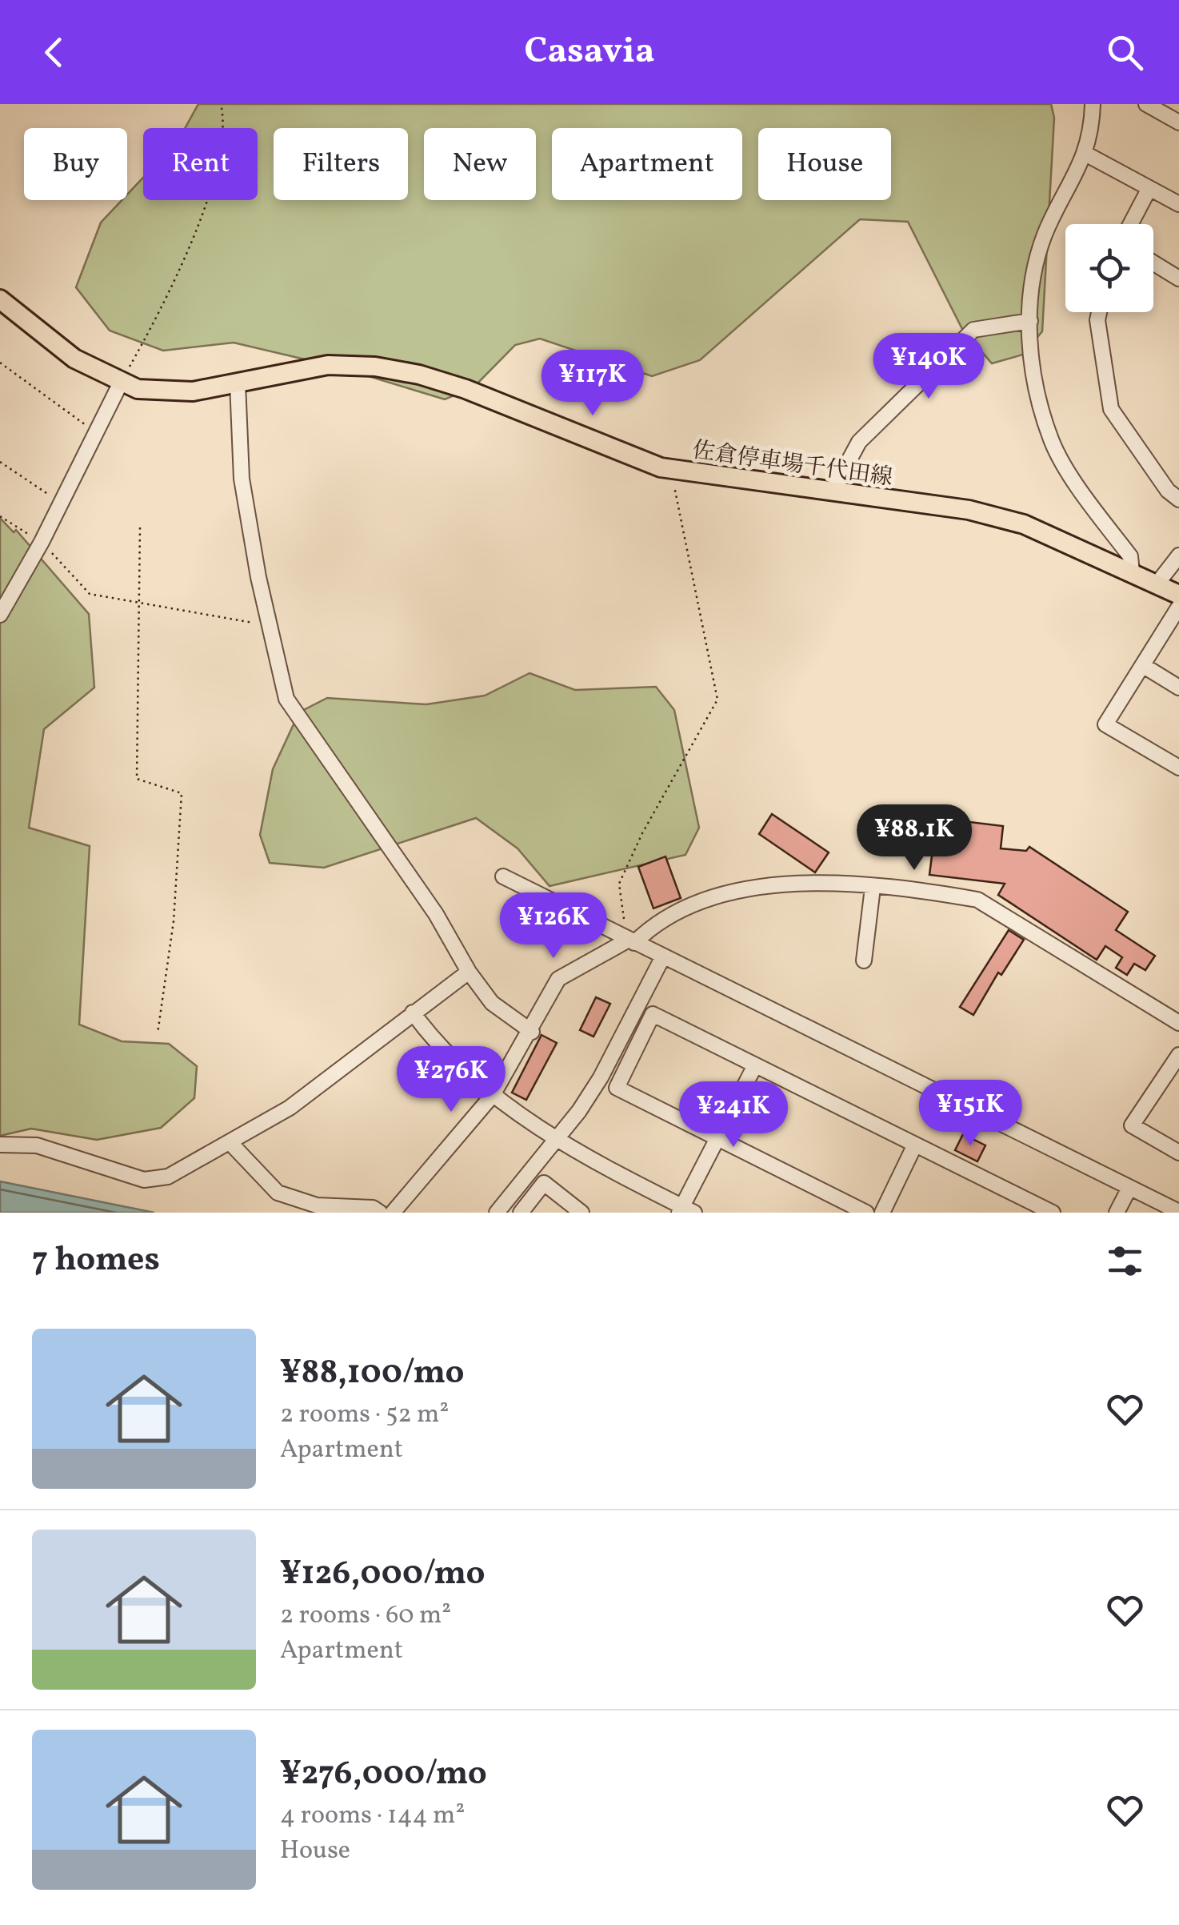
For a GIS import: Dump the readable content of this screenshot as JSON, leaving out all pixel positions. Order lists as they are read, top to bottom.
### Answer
{
  "streets": {
    "main road": ["佐倉停車場千代田線"]
  },
  "page": {
    "header": "Casavia",
    "chip": [
      "Buy",
      "Rent",
      "Filters",
      "New",
      "Apartment",
      "House"
    ],
    "price": [
      "¥140K",
      "¥117K",
      "¥88.1K",
      "¥126K",
      "¥276K",
      "¥151K",
      "¥241K"
    ],
    "heading": "7 homes",
    "list": [
      {
        "name": "¥88,100/mo",
        "note": "2 rooms · 52 m² · Apartment"
      },
      {
        "name": "¥126,000/mo",
        "note": "2 rooms · 60 m² · Apartment"
      },
      {
        "name": "¥276,000/mo",
        "note": "4 rooms · 144 m² · House"
      }
    ]
  }
}
